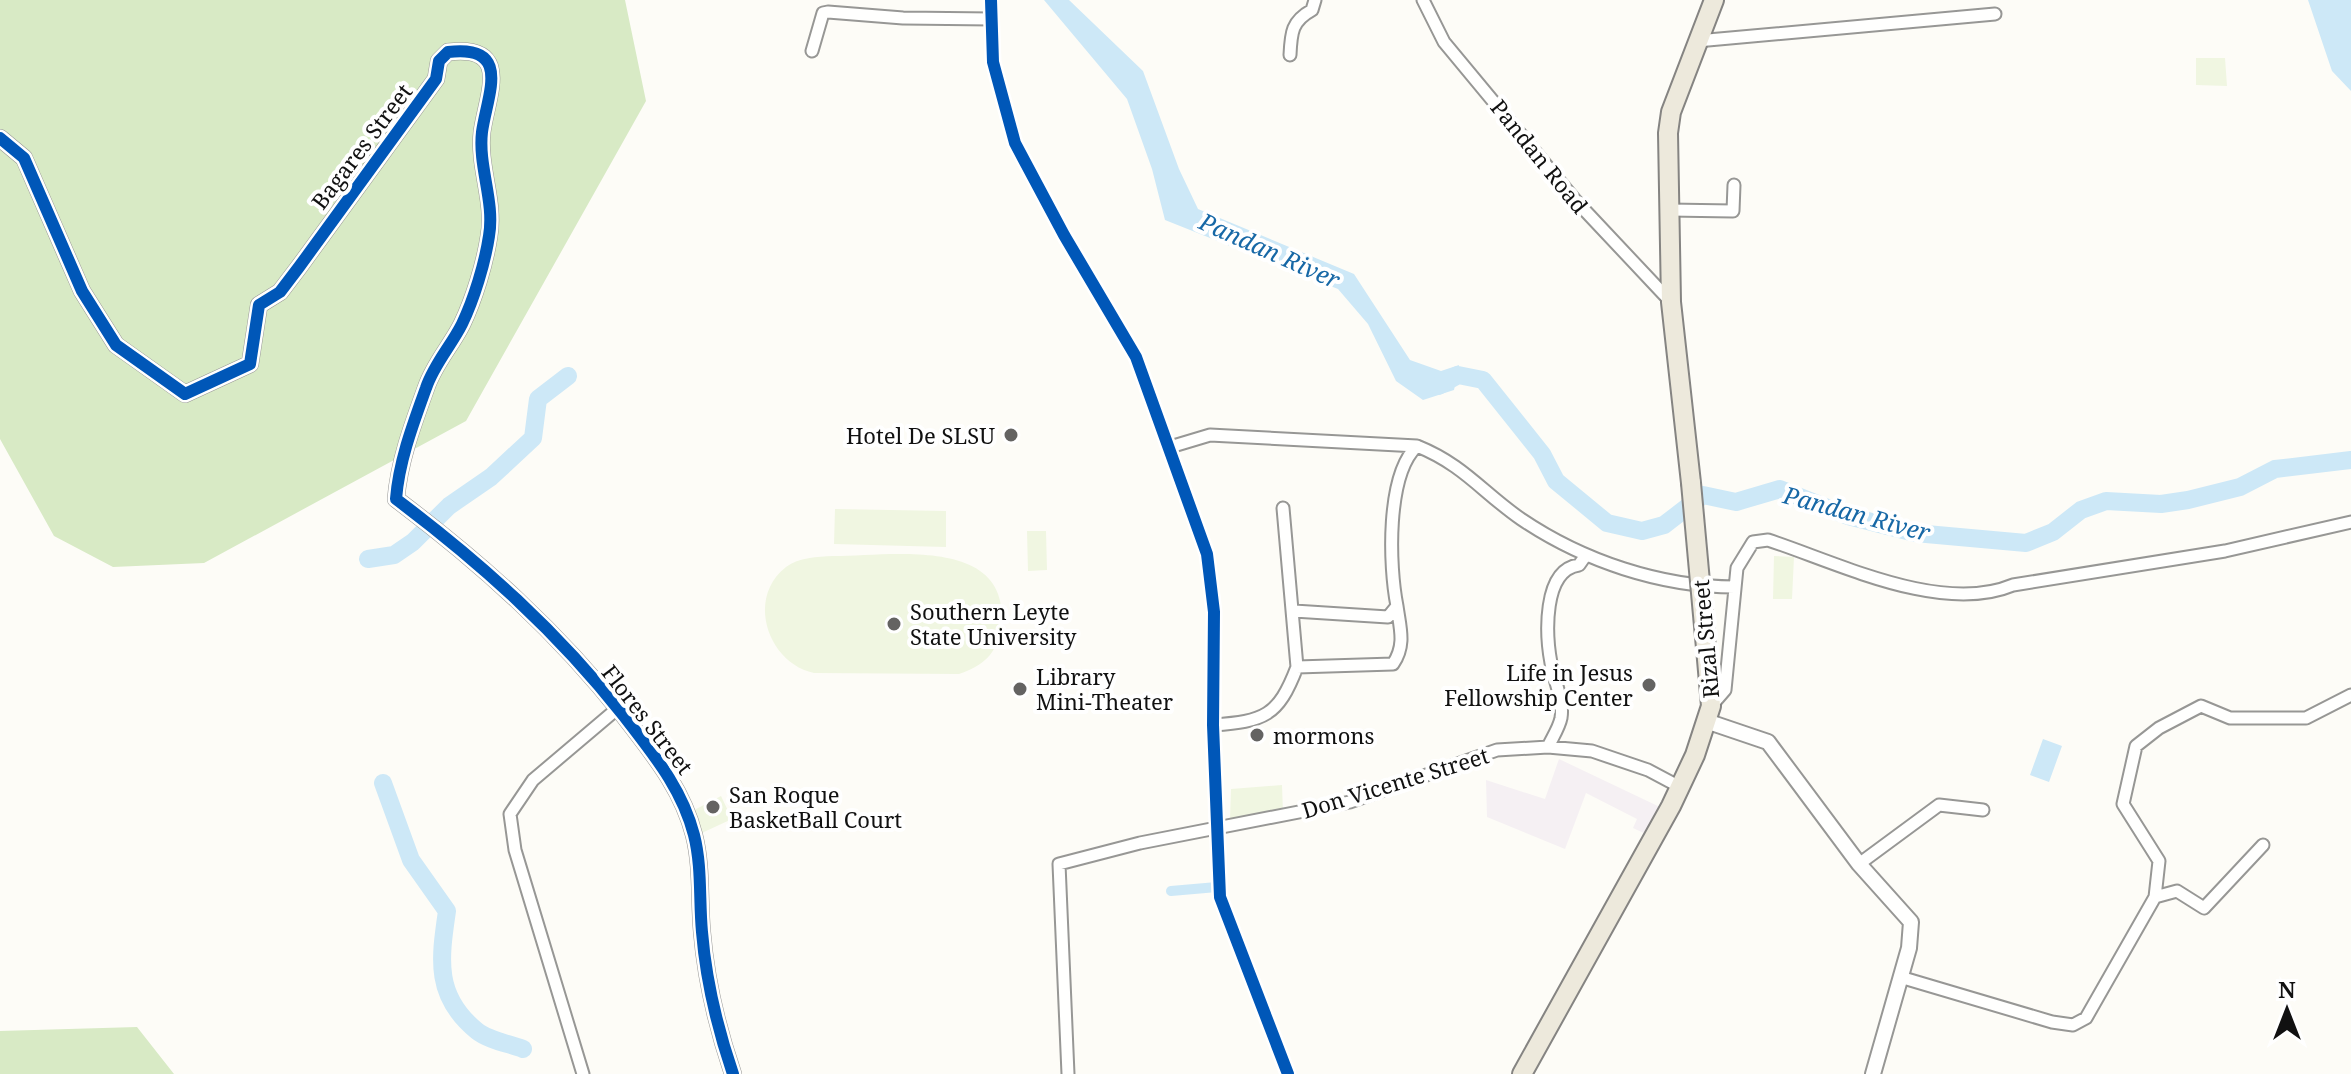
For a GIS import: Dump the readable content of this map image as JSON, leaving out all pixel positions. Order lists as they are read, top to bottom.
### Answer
{
  "streets": {
    "main road": ["Rizal Street"],
    "street": [
      "Bagares Street",
      "Pandan Road",
      "Flores Street",
      "Don Vicente Street"
    ]
  },
  "crossings": [
    ["Bagares Street", "Flores Street"],
    ["Pandan Road", "Rizal Street"],
    ["Rizal Street", "Don Vicente Street"]
  ],
  "water": ["Pandan River"],
  "places": [
    "Hotel De SLSU",
    "Southern Leyte State University",
    "Life in Jesus Fellowship Center",
    "Library Mini-Theater",
    "mormons",
    "San Roque BasketBall Court"
  ],
  "north": "top"
}
